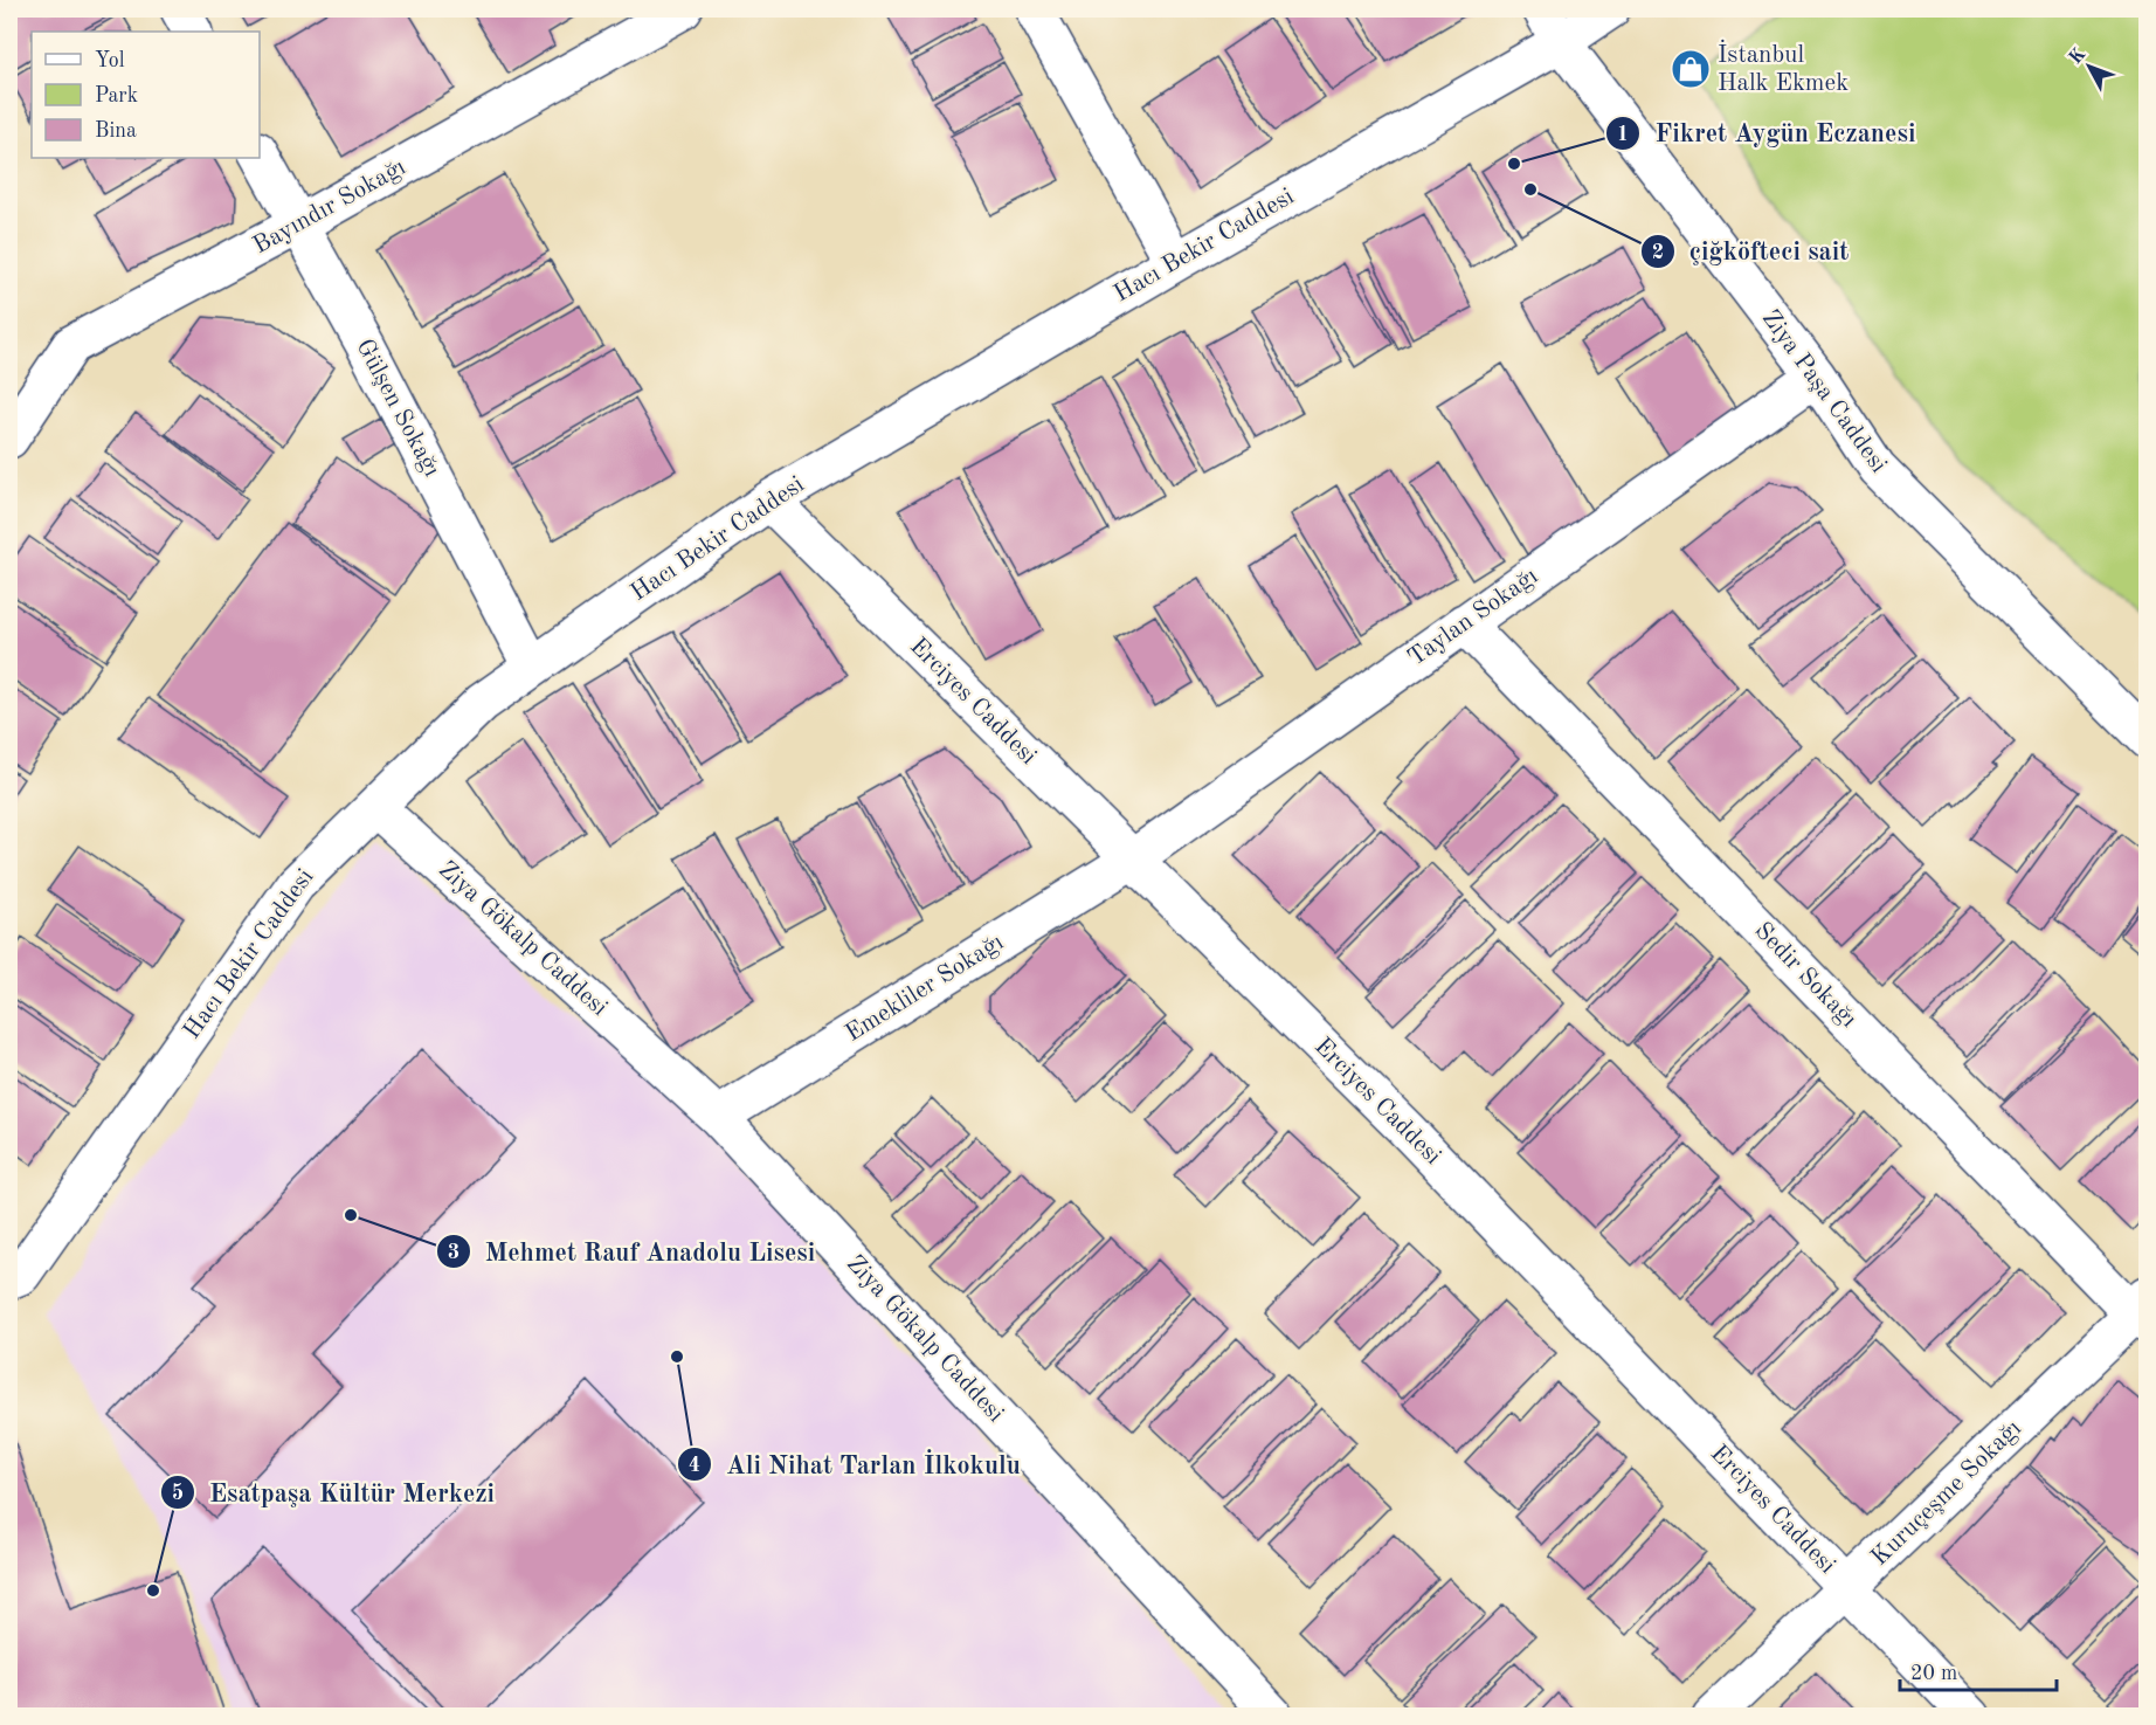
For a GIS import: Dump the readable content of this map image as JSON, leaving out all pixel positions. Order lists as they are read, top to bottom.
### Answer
{
  "streets": {
    "street": [
      "Bayındır Sokağı",
      "Hacı Bekir Caddesi",
      "Ziya Paşa Caddesi",
      "Gülşen Sokağı",
      "Taylan Sokağı",
      "Erciyes Caddesi",
      "Ziya Gökalp Caddesi",
      "Sedir Sokağı",
      "Emekliler Sokağı",
      "Kuruçeşme Sokağı"
    ]
  },
  "crossings": [
    ["Bayındır Sokağı", "Gülşen Sokağı"],
    ["Hacı Bekir Caddesi", "Ziya Paşa Caddesi"],
    ["Hacı Bekir Caddesi", "Gülşen Sokağı"],
    ["Hacı Bekir Caddesi", "Erciyes Caddesi"],
    ["Hacı Bekir Caddesi", "Ziya Gökalp Caddesi"],
    ["Ziya Paşa Caddesi", "Taylan Sokağı"],
    ["Taylan Sokağı", "Erciyes Caddesi"],
    ["Taylan Sokağı", "Sedir Sokağı"],
    ["Taylan Sokağı", "Emekliler Sokağı"],
    ["Erciyes Caddesi", "Emekliler Sokağı"],
    ["Erciyes Caddesi", "Kuruçeşme Sokağı"],
    ["Ziya Gökalp Caddesi", "Emekliler Sokağı"],
    ["Sedir Sokağı", "Kuruçeşme Sokağı"]
  ],
  "places": {
    "shop": ["İstanbul Halk Ekmek"],
    "other": [
      "Fikret Aygün Eczanesi",
      "çiğköfteci sait",
      "Mehmet Rauf Anadolu Lisesi",
      "Ali Nihat Tarlan İlkokulu",
      "Esatpaşa Kültür Merkezi"
    ]
  },
  "legend": ["Yol", "Park", "Bina"],
  "scale_bar": "20 m",
  "north": "top left"
}
